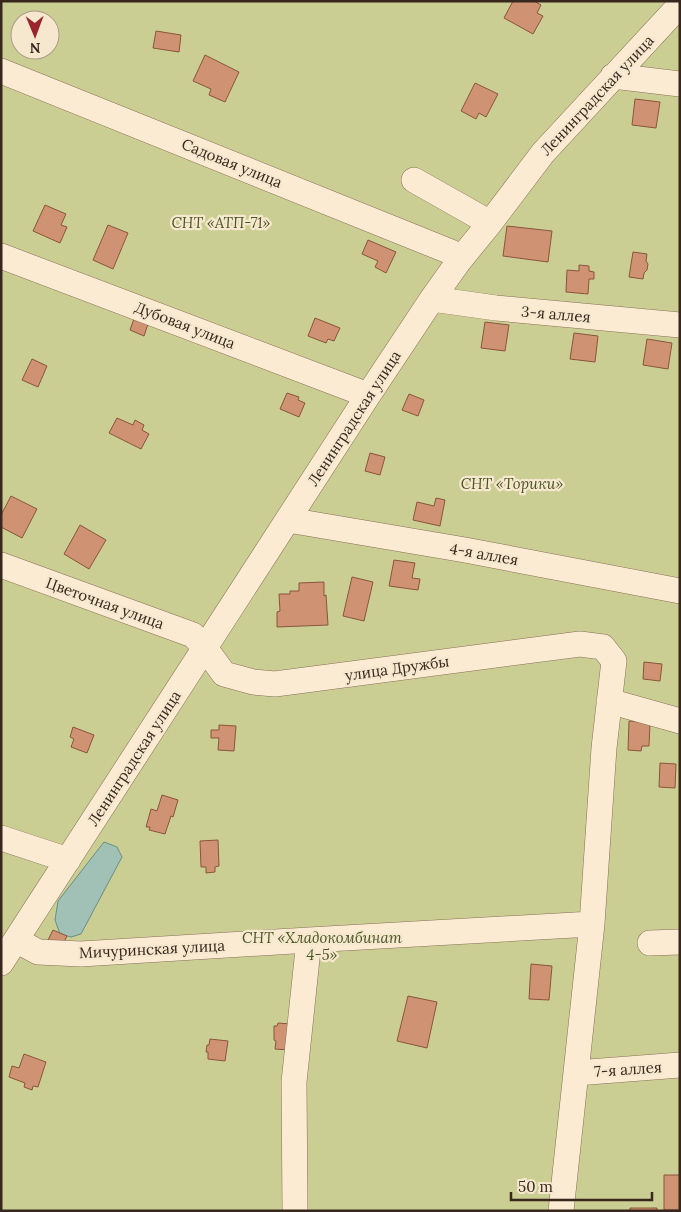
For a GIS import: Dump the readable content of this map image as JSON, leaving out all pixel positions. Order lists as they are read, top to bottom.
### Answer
{
  "streets": {
    "street": [
      "Ленинградская улица",
      "Садовая улица",
      "3-я аллея",
      "Дубовая улица",
      "4-я аллея",
      "Цветочная улица",
      "улица Дружбы",
      "Мичуринская улица",
      "7-я аллея"
    ]
  },
  "crossings": [
    ["Ленинградская улица", "Садовая улица"],
    ["Ленинградская улица", "3-я аллея"],
    ["Ленинградская улица", "Дубовая улица"],
    ["Ленинградская улица", "4-я аллея"],
    ["Ленинградская улица", "Цветочная улица"],
    ["Ленинградская улица", "улица Дружбы"],
    ["Ленинградская улица", "Мичуринская улица"],
    ["Цветочная улица", "улица Дружбы"]
  ],
  "parks": ["СНТ «АТП-71»", "СНТ «Торики»", "СНТ «Хладокомбинат 4-5»"],
  "scale_bar": "50 m",
  "north": "bottom"
}
